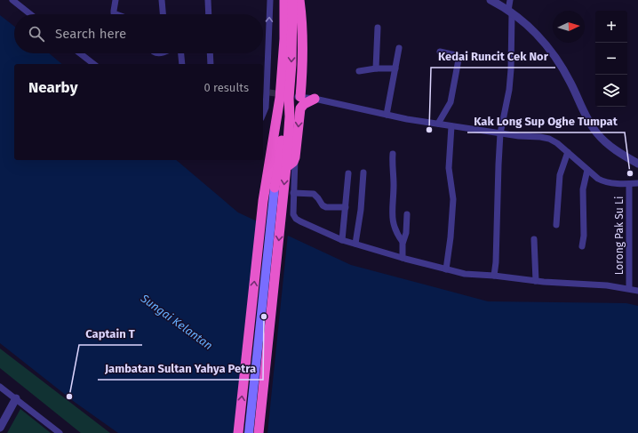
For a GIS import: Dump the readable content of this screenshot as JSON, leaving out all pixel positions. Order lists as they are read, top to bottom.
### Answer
{
  "streets": {
    "street": ["Lorong Pak Su Li"]
  },
  "water": ["Sungai Kelantan"],
  "places": [
    "Kedai Runcit Cek Nor",
    "Kak Long Sup Oghe Tumpat",
    "Jambatan Sultan Yahya Petra",
    "Captain T"
  ],
  "north": "right",
  "page": {
    "map_buttons": ["+", "−"],
    "search": "Search here",
    "heading": ["Nearby", "0 results"]
  }
}
